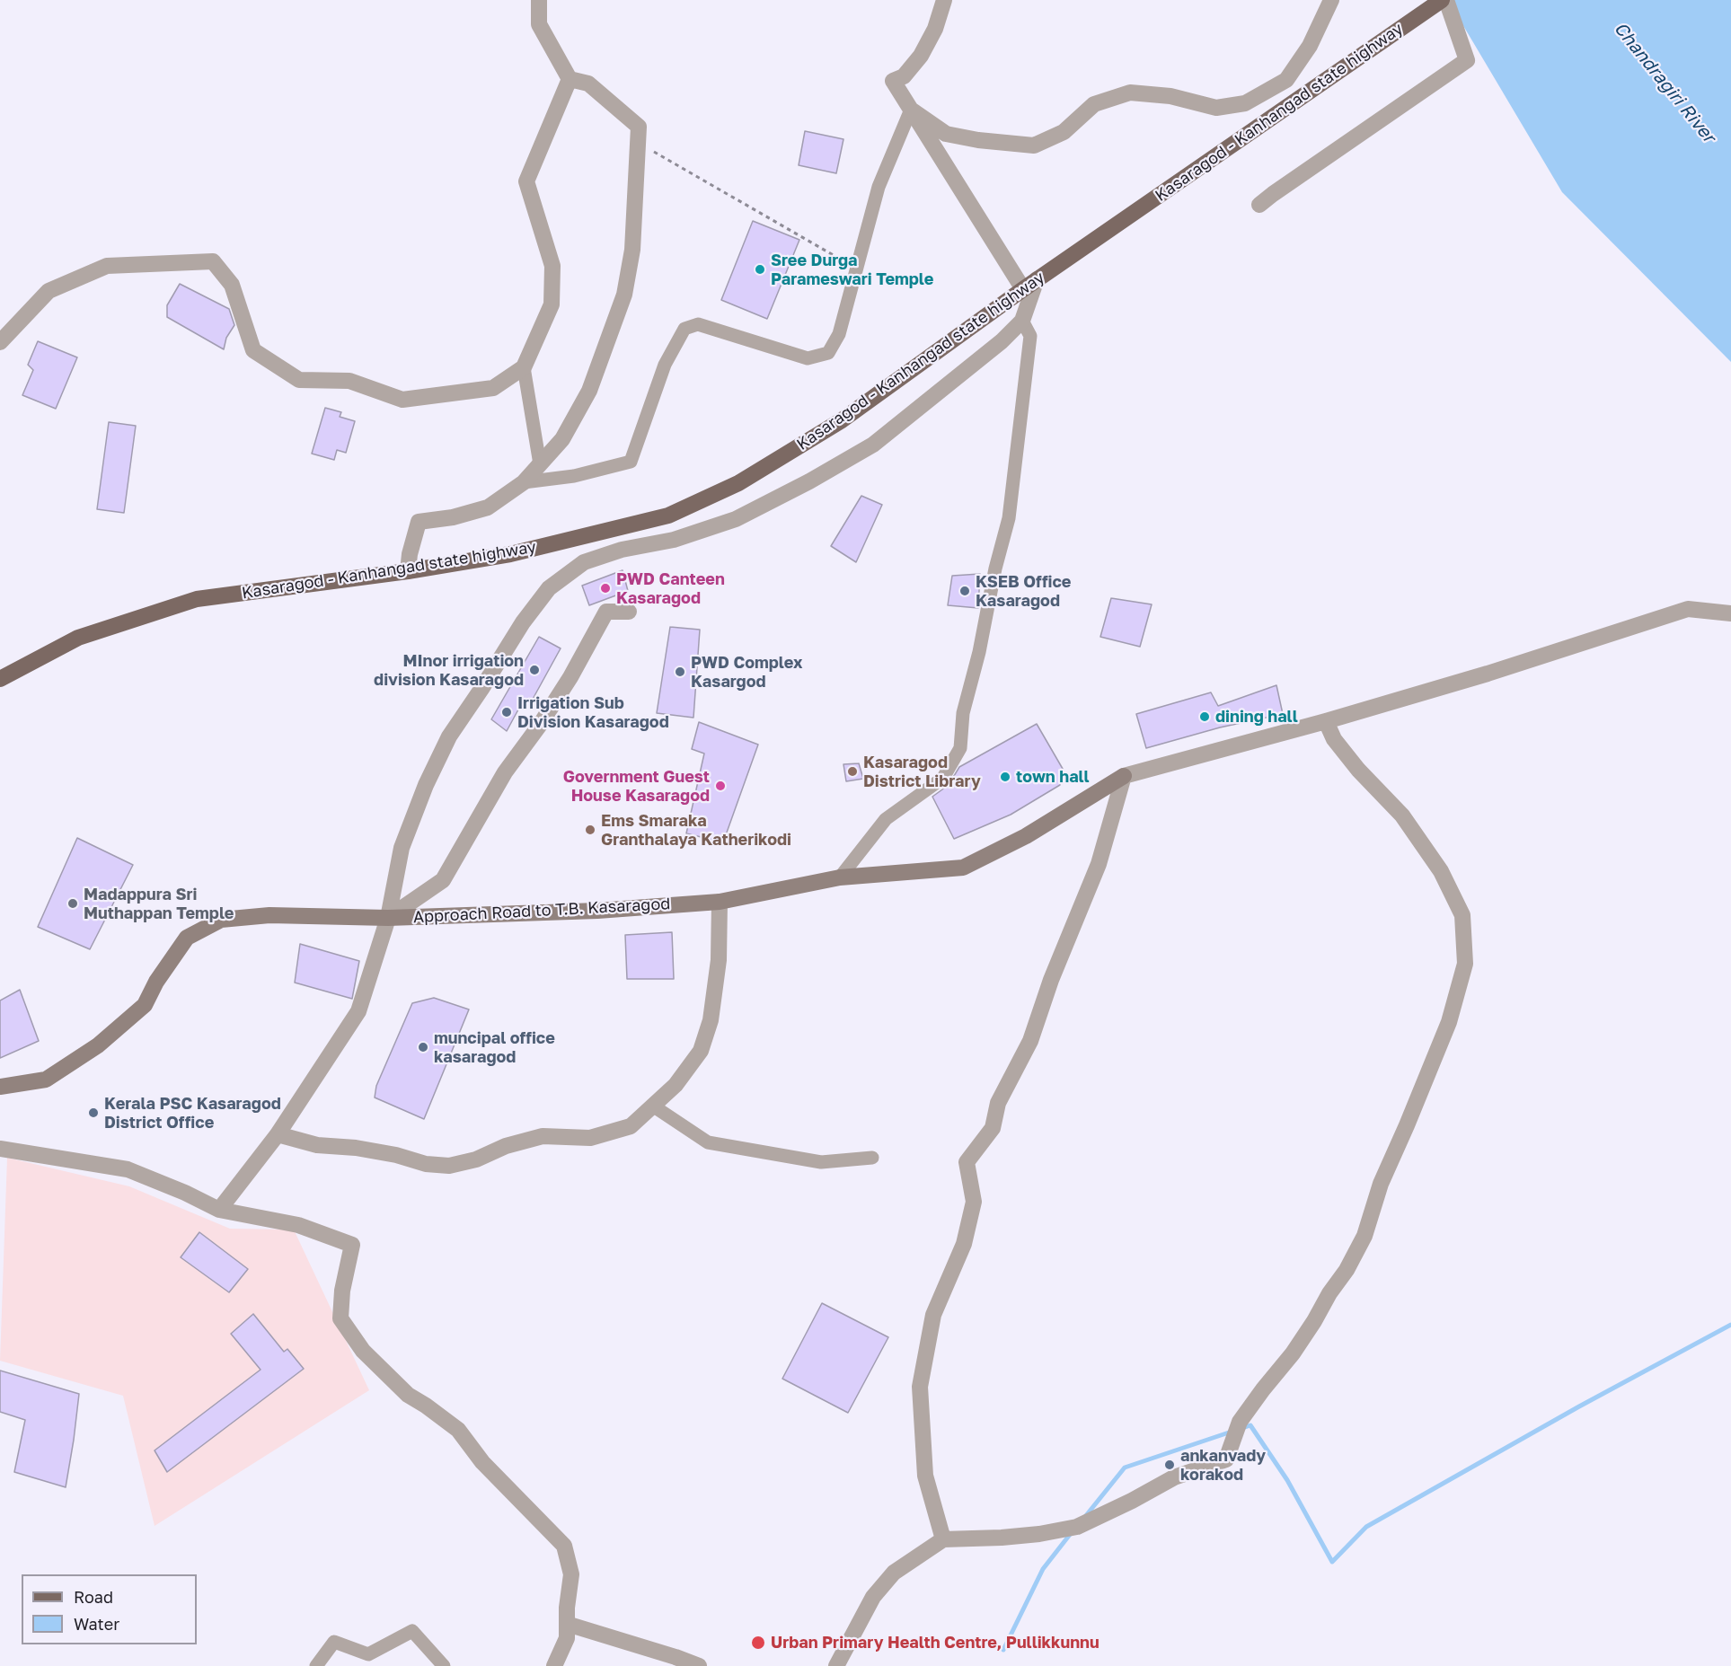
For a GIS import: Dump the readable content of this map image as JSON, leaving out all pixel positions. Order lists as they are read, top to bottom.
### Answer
{
  "streets": {
    "main road": ["Kasaragod - Kanhangad state highway", "Approach Road to T.B. Kasaragod"]
  },
  "water": ["Chandragiri River"],
  "places": [
    "Sree Durga Parameswari Temple",
    "PWD Canteen Kasaragod",
    "KSEB Office Kasaragod",
    "MInor irrigation division Kasaragod",
    "PWD Complex Kasargod",
    "Irrigation Sub Division Kasaragod",
    "dining hall",
    "Kasaragod District Library",
    "town hall",
    "Government Guest House Kasaragod",
    "Ems Smaraka Granthalaya Katherikodi",
    "Madappura Sri Muthappan Temple",
    "muncipal office kasaragod",
    "Kerala PSC Kasaragod District Office",
    "ankanvady korakod",
    "Urban Primary Health Centre, Pullikkunnu"
  ],
  "legend": ["Road", "Water"]
}
